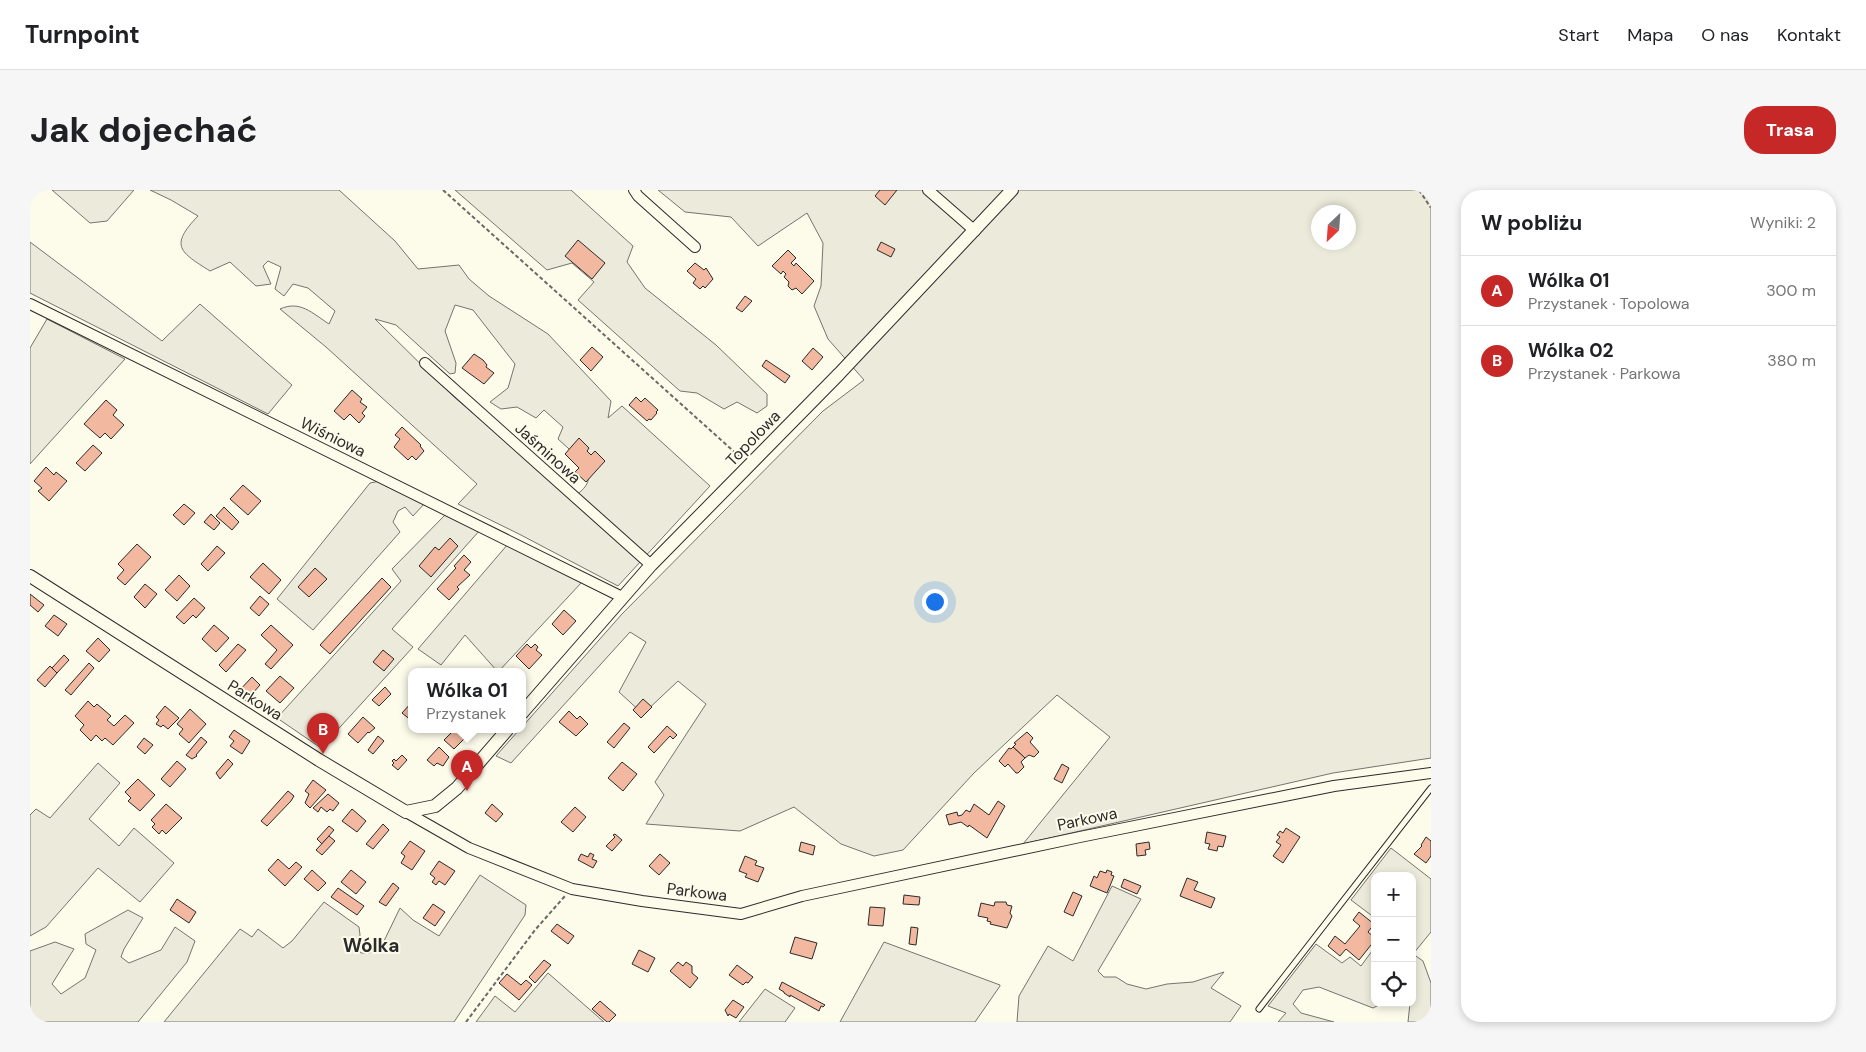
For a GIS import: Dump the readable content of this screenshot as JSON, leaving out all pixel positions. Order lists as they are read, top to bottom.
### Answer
{
  "streets": {
    "street": [
      "Wiśniowa",
      "Topolowa",
      "Jaśminowa",
      "Parkowa"
    ]
  },
  "crossings": [
    ["Wiśniowa", "Topolowa"],
    ["Topolowa", "Jaśminowa"]
  ],
  "districts": ["Wólka"],
  "north": "bottom left",
  "page": {
    "header": "Turnpoint",
    "nav": [
      "Start",
      "Mapa",
      "O nas",
      "Kontakt"
    ],
    "buttons": "Trasa",
    "title": "Jak dojechać",
    "heading": ["W pobliżu", "Wyniki: 2"],
    "list": [
      {
        "mark": "A",
        "name": "Wólka 01",
        "note": "Przystanek · Topolowa",
        "value": "300 m"
      },
      {
        "mark": "B",
        "name": "Wólka 02",
        "note": "Przystanek · Parkowa",
        "value": "380 m"
      }
    ],
    "popup": ["Wólka 01", "Przystanek"],
    "pins": ["B", "A"],
    "map_buttons": ["+", "−"]
  }
}
